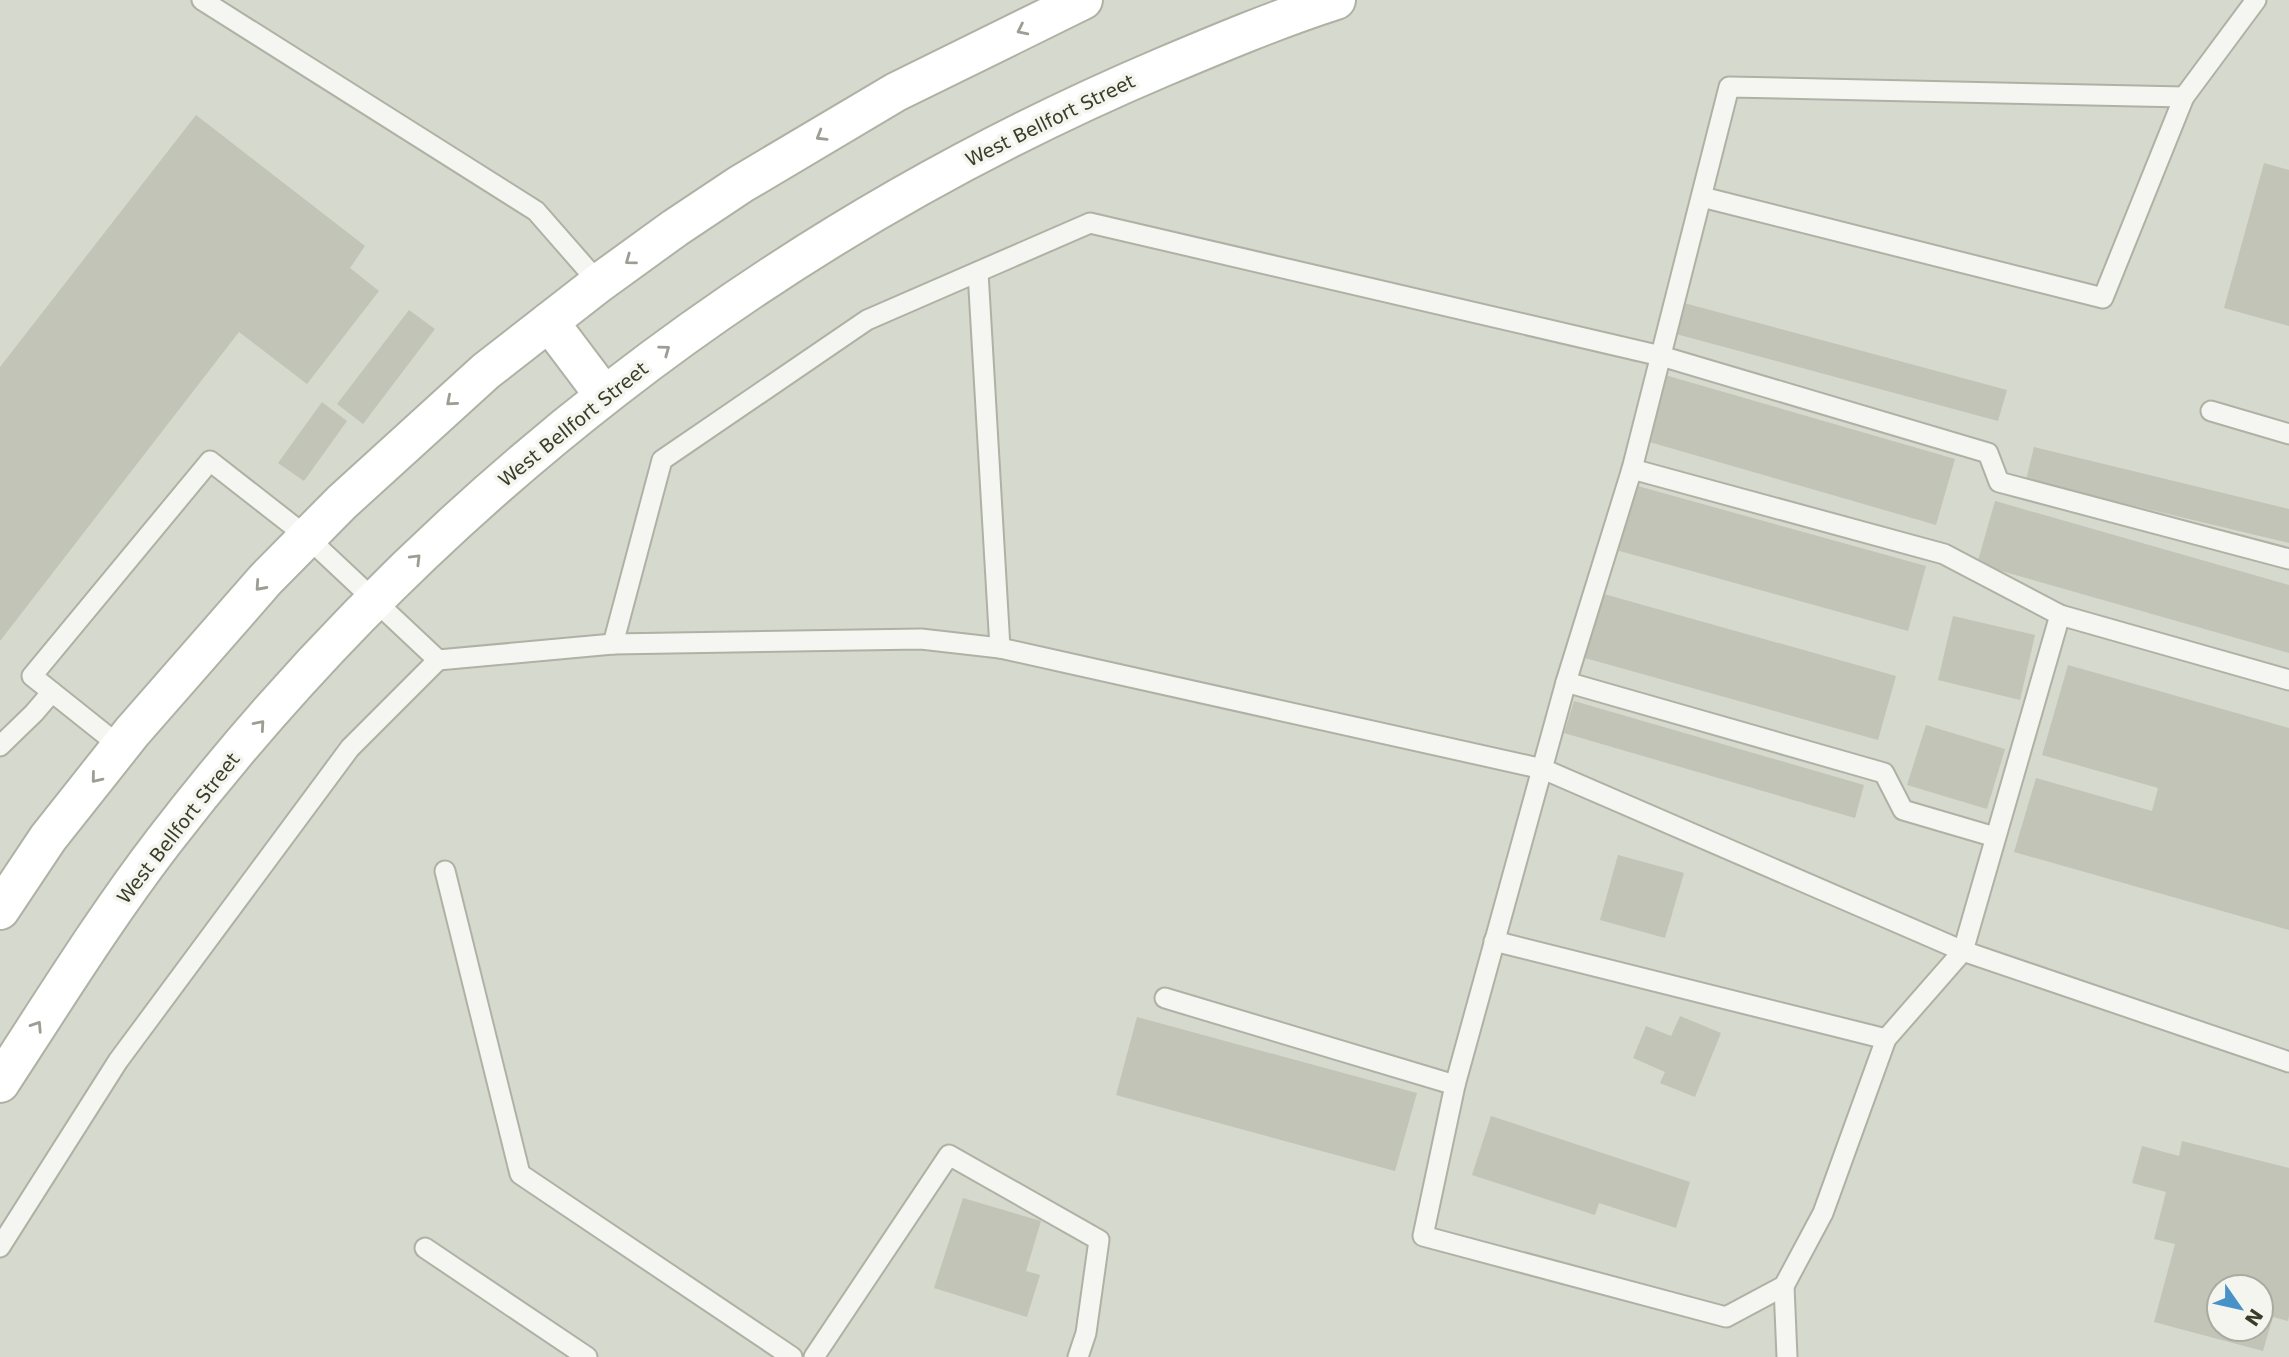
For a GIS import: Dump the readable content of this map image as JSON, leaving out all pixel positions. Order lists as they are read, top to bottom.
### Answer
{
  "streets": {
    "main road": ["West Bellfort Street"]
  },
  "north": "bottom right"
}
